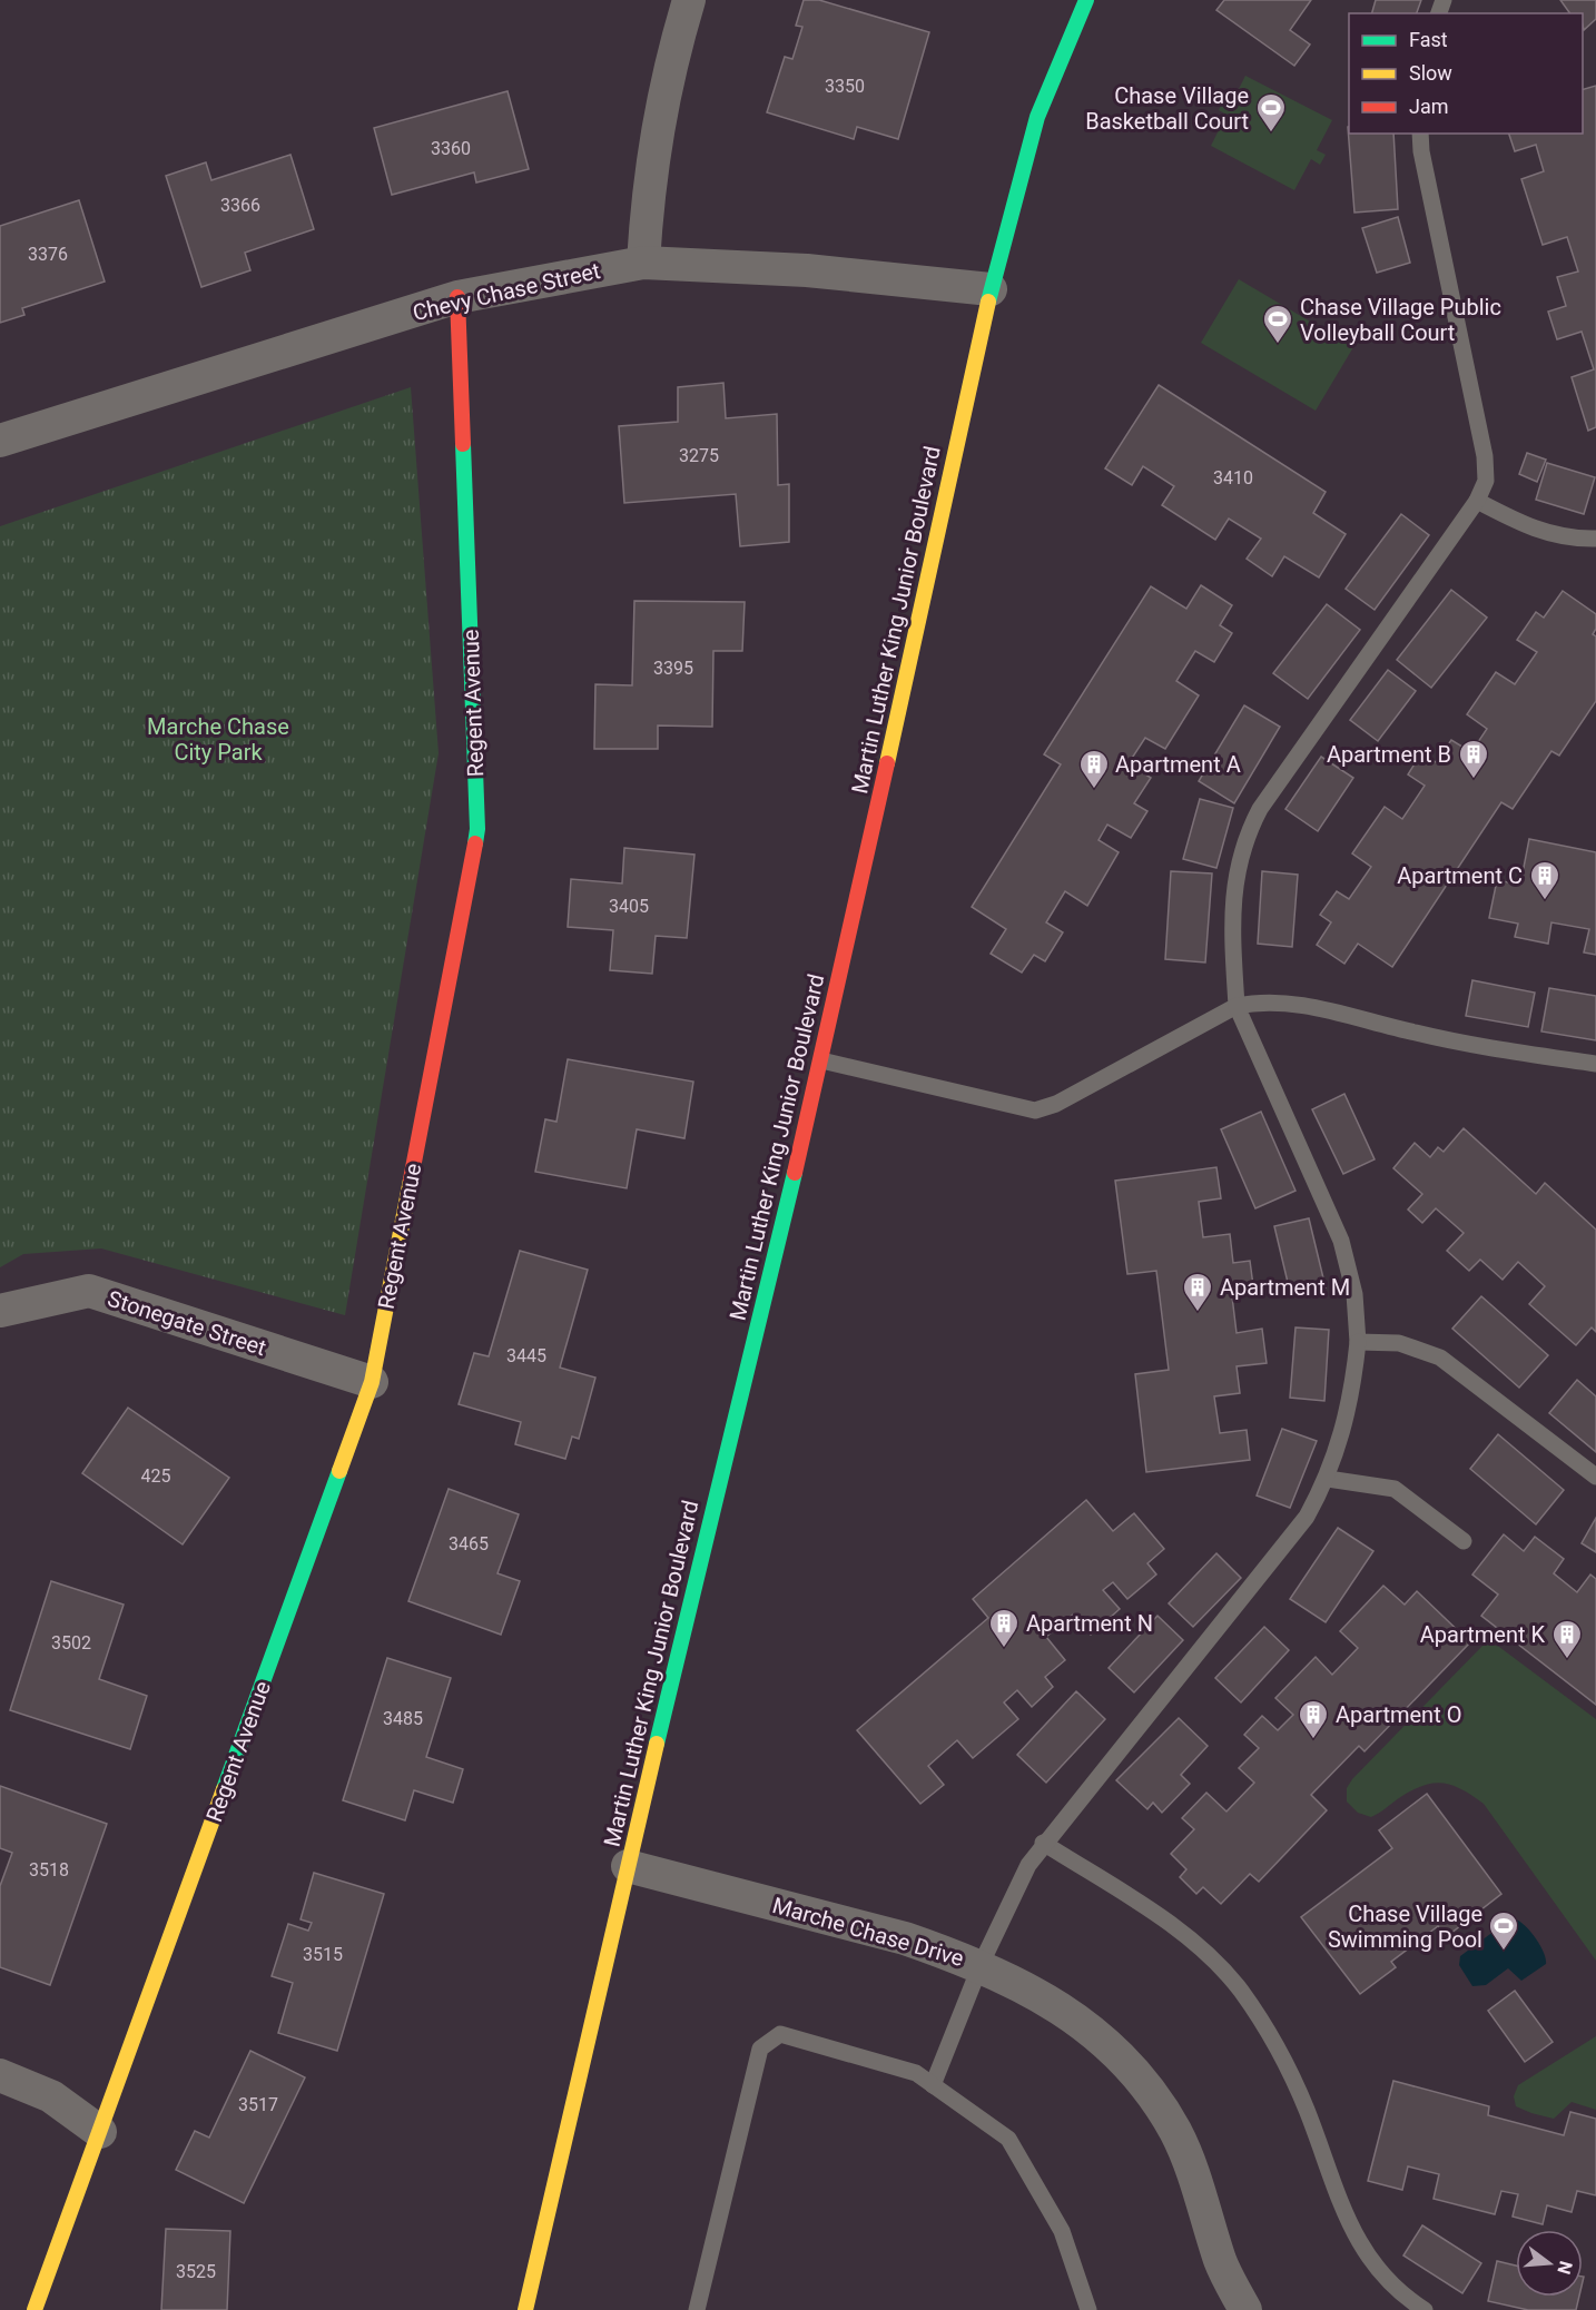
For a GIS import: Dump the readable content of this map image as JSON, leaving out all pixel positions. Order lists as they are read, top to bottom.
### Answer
{
  "streets": {
    "main road": ["Martin Luther King Junior Boulevard", "Regent Avenue"],
    "street": ["Chevy Chase Street", "Stonegate Street", "Marche Chase Drive"]
  },
  "crossings": [
    ["Chevy Chase Street", "Martin Luther King Junior Boulevard"],
    ["Chevy Chase Street", "Regent Avenue"],
    ["Martin Luther King Junior Boulevard", "Marche Chase Drive"],
    ["Regent Avenue", "Stonegate Street"]
  ],
  "parks": ["Marche Chase City Park"],
  "places": {
    "sports": ["Chase Village Basketball Court", "Chase Village Public Volleyball Court", "Chase Village Swimming Pool"],
    "building": [
      "Apartment B",
      "Apartment A",
      "Apartment C",
      "Apartment M",
      "Apartment N",
      "Apartment K",
      "Apartment O"
    ]
  },
  "house_numbers": [
    "3350",
    "3360",
    "3366",
    "3376",
    "3275",
    "3410",
    "3395",
    "3405",
    "3445",
    "425",
    "3465",
    "3502",
    "3485",
    "3518",
    "3515",
    "3517",
    "3525"
  ],
  "legend": ["Fast", "Slow", "Jam"],
  "north": "right"
}
